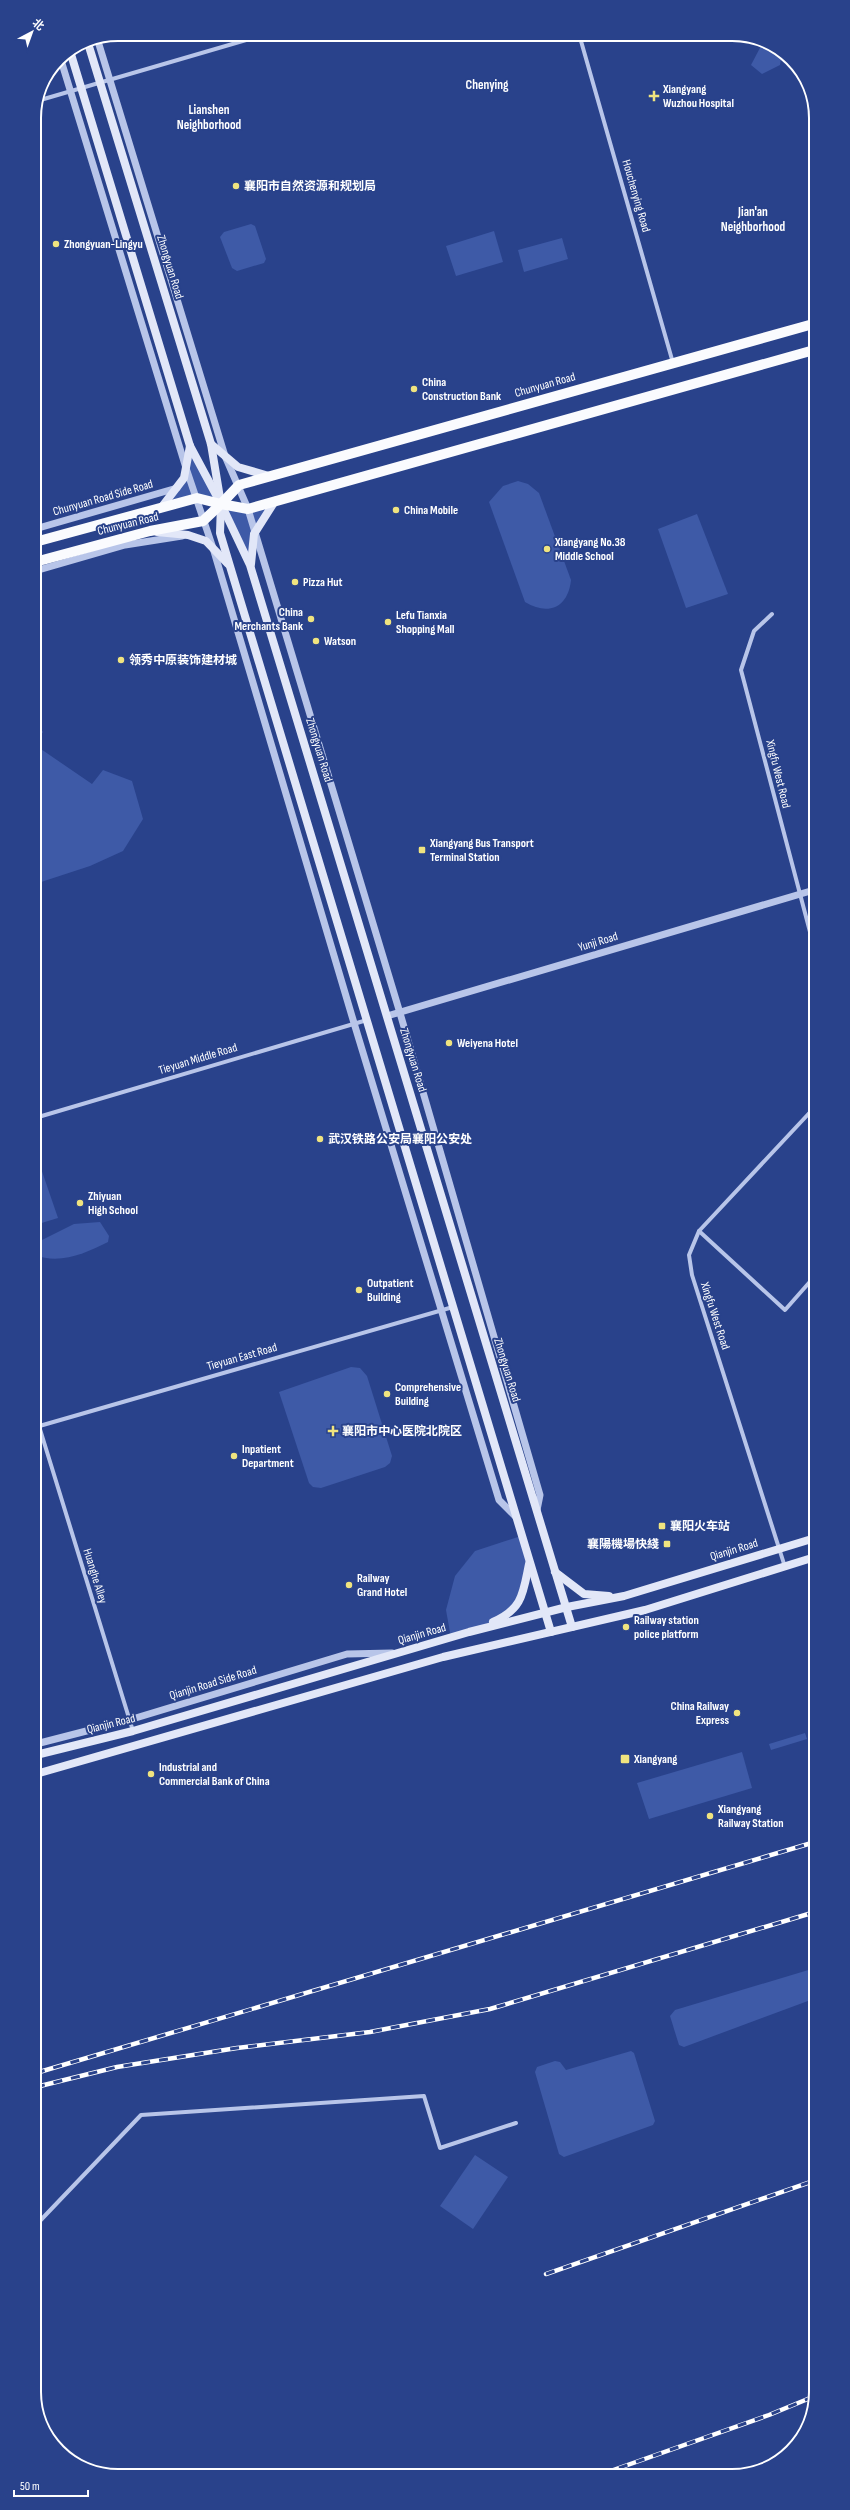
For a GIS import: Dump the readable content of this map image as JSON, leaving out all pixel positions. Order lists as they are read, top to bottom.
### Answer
{
  "streets": {
    "main road": ["Zhongyuan Road", "Chunyuan Road", "Qianjin Road"],
    "street": [
      "Houchenying Road",
      "Chunyuan Road Side Road",
      "Xingfu West Road",
      "Yunji Road",
      "Tieyuan Middle Road",
      "Tieyuan East Road",
      "Huanghe Alley",
      "Qianjin Road Side Road"
    ]
  },
  "crossings": [
    ["Houchenying Road", "Chunyuan Road"],
    ["Zhongyuan Road", "Chunyuan Road"],
    ["Zhongyuan Road", "Yunji Road"],
    ["Zhongyuan Road", "Tieyuan Middle Road"],
    ["Zhongyuan Road", "Tieyuan East Road"],
    ["Zhongyuan Road", "Qianjin Road"],
    ["Xingfu West Road", "Yunji Road"],
    ["Xingfu West Road", "Qianjin Road"],
    ["Qianjin Road", "Huanghe Alley"],
    ["Qianjin Road", "Qianjin Road Side Road"],
    ["Huanghe Alley", "Qianjin Road Side Road"]
  ],
  "districts": ["Chenying", "Lianshen Neighborhood", "Jian'an Neighborhood"],
  "places": {
    "health": ["Xiangyang Wuzhou Hospital", "襄阳市中心医院北院区"],
    "other": [
      "襄阳市自然资源和规划局",
      "Zhongyuan-Lingyu",
      "China Construction Bank",
      "China Mobile",
      "Xiangyang No.38 Middle School",
      "Pizza Hut",
      "China Merchants Bank",
      "Lefu Tianxia Shopping Mall",
      "Watson",
      "领秀中原装饰建材城",
      "Weiyena Hotel",
      "武汉铁路公安局襄阳公安处",
      "Zhiyuan High School",
      "Outpatient Building",
      "Comprehensive Building",
      "Inpatient Department",
      "Railway Grand Hotel",
      "Railway station police platform",
      "China Railway Express",
      "Industrial and Commercial Bank of China",
      "Xiangyang Railway Station"
    ],
    "transit": [
      "Xiangyang Bus Transport Terminal Station",
      "襄阳火车站",
      "襄陽機場快綫",
      "Xiangyang"
    ]
  },
  "scale_bar": "50 m",
  "north": "top right"
}
